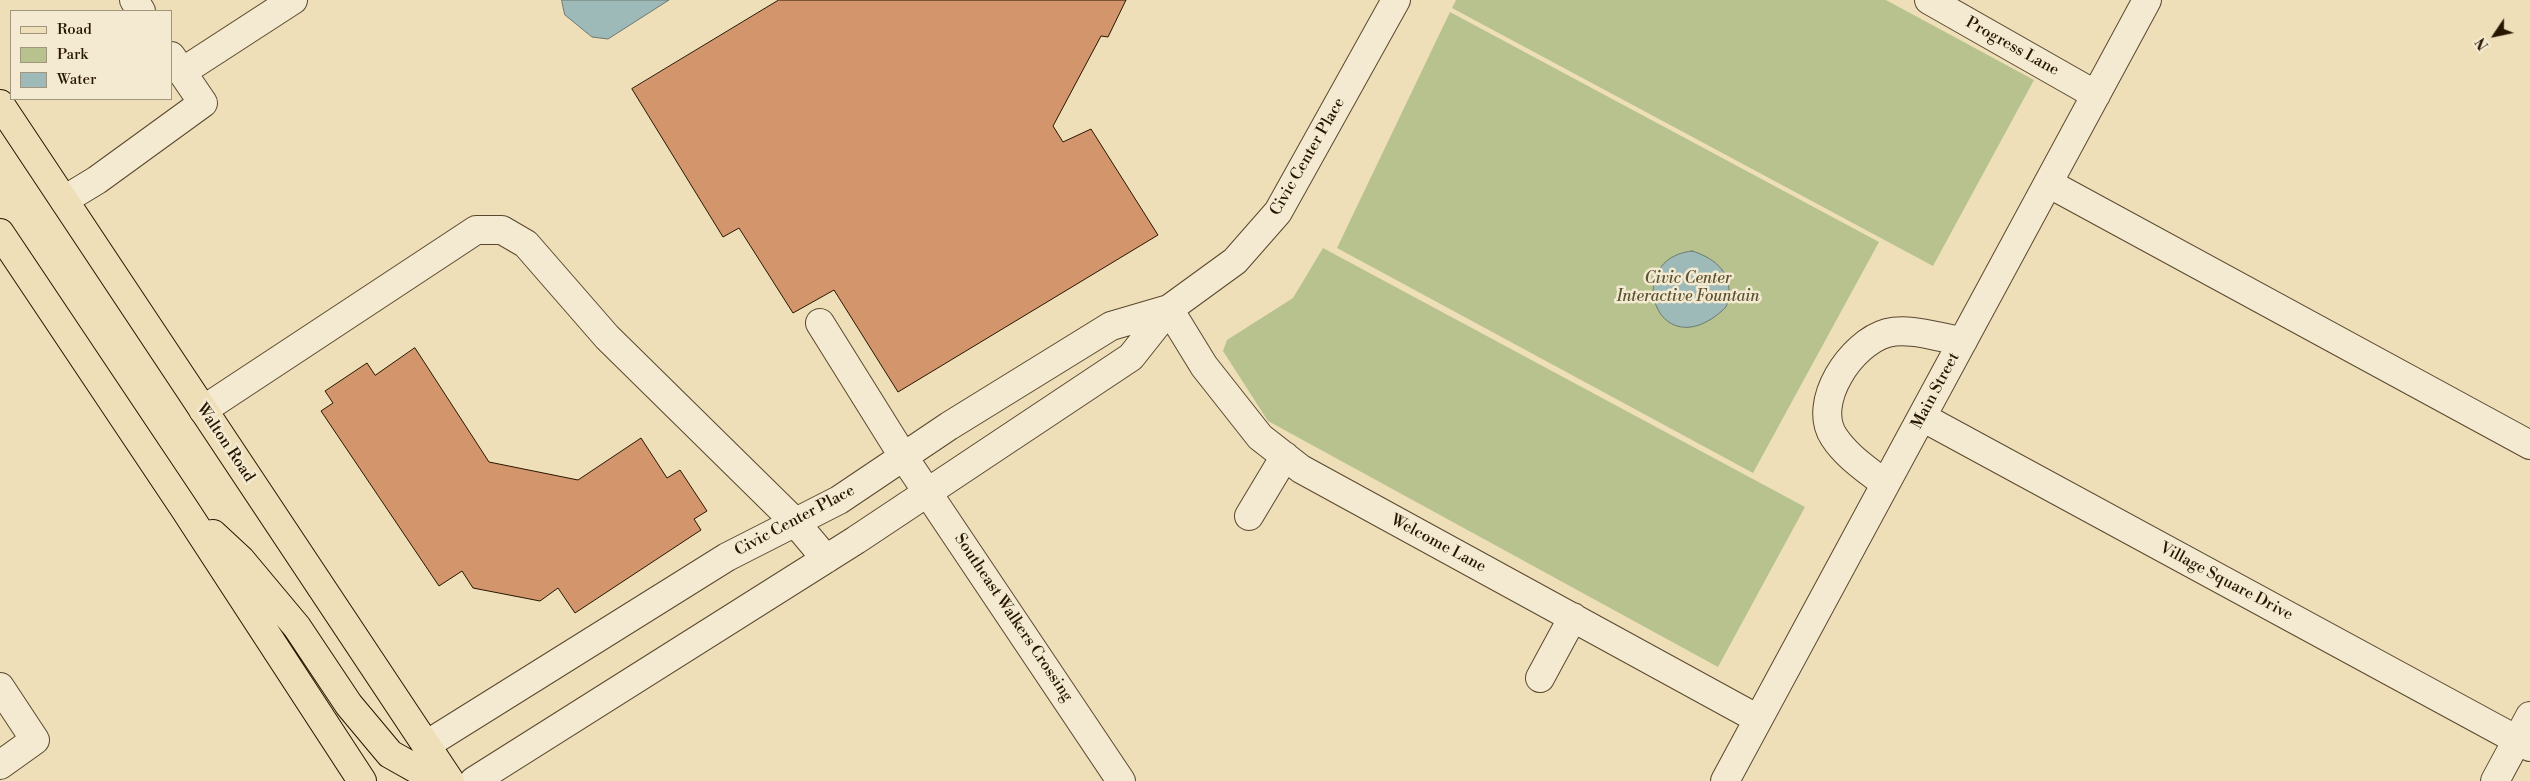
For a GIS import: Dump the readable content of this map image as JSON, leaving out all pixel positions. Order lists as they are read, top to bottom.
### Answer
{
  "streets": {
    "main road": ["Walton Road"],
    "street": [
      "Progress Lane",
      "Civic Center Place",
      "Main Street",
      "Welcome Lane",
      "Village Square Drive",
      "Southeast Walkers Crossing"
    ]
  },
  "crossings": [
    ["Progress Lane", "Main Street"],
    ["Civic Center Place", "Walton Road"],
    ["Civic Center Place", "Welcome Lane"],
    ["Civic Center Place", "Southeast Walkers Crossing"],
    ["Main Street", "Welcome Lane"],
    ["Main Street", "Village Square Drive"]
  ],
  "parks": ["Civic Center Interactive Fountain"],
  "legend": ["Road", "Park", "Water"],
  "north": "bottom left"
}
